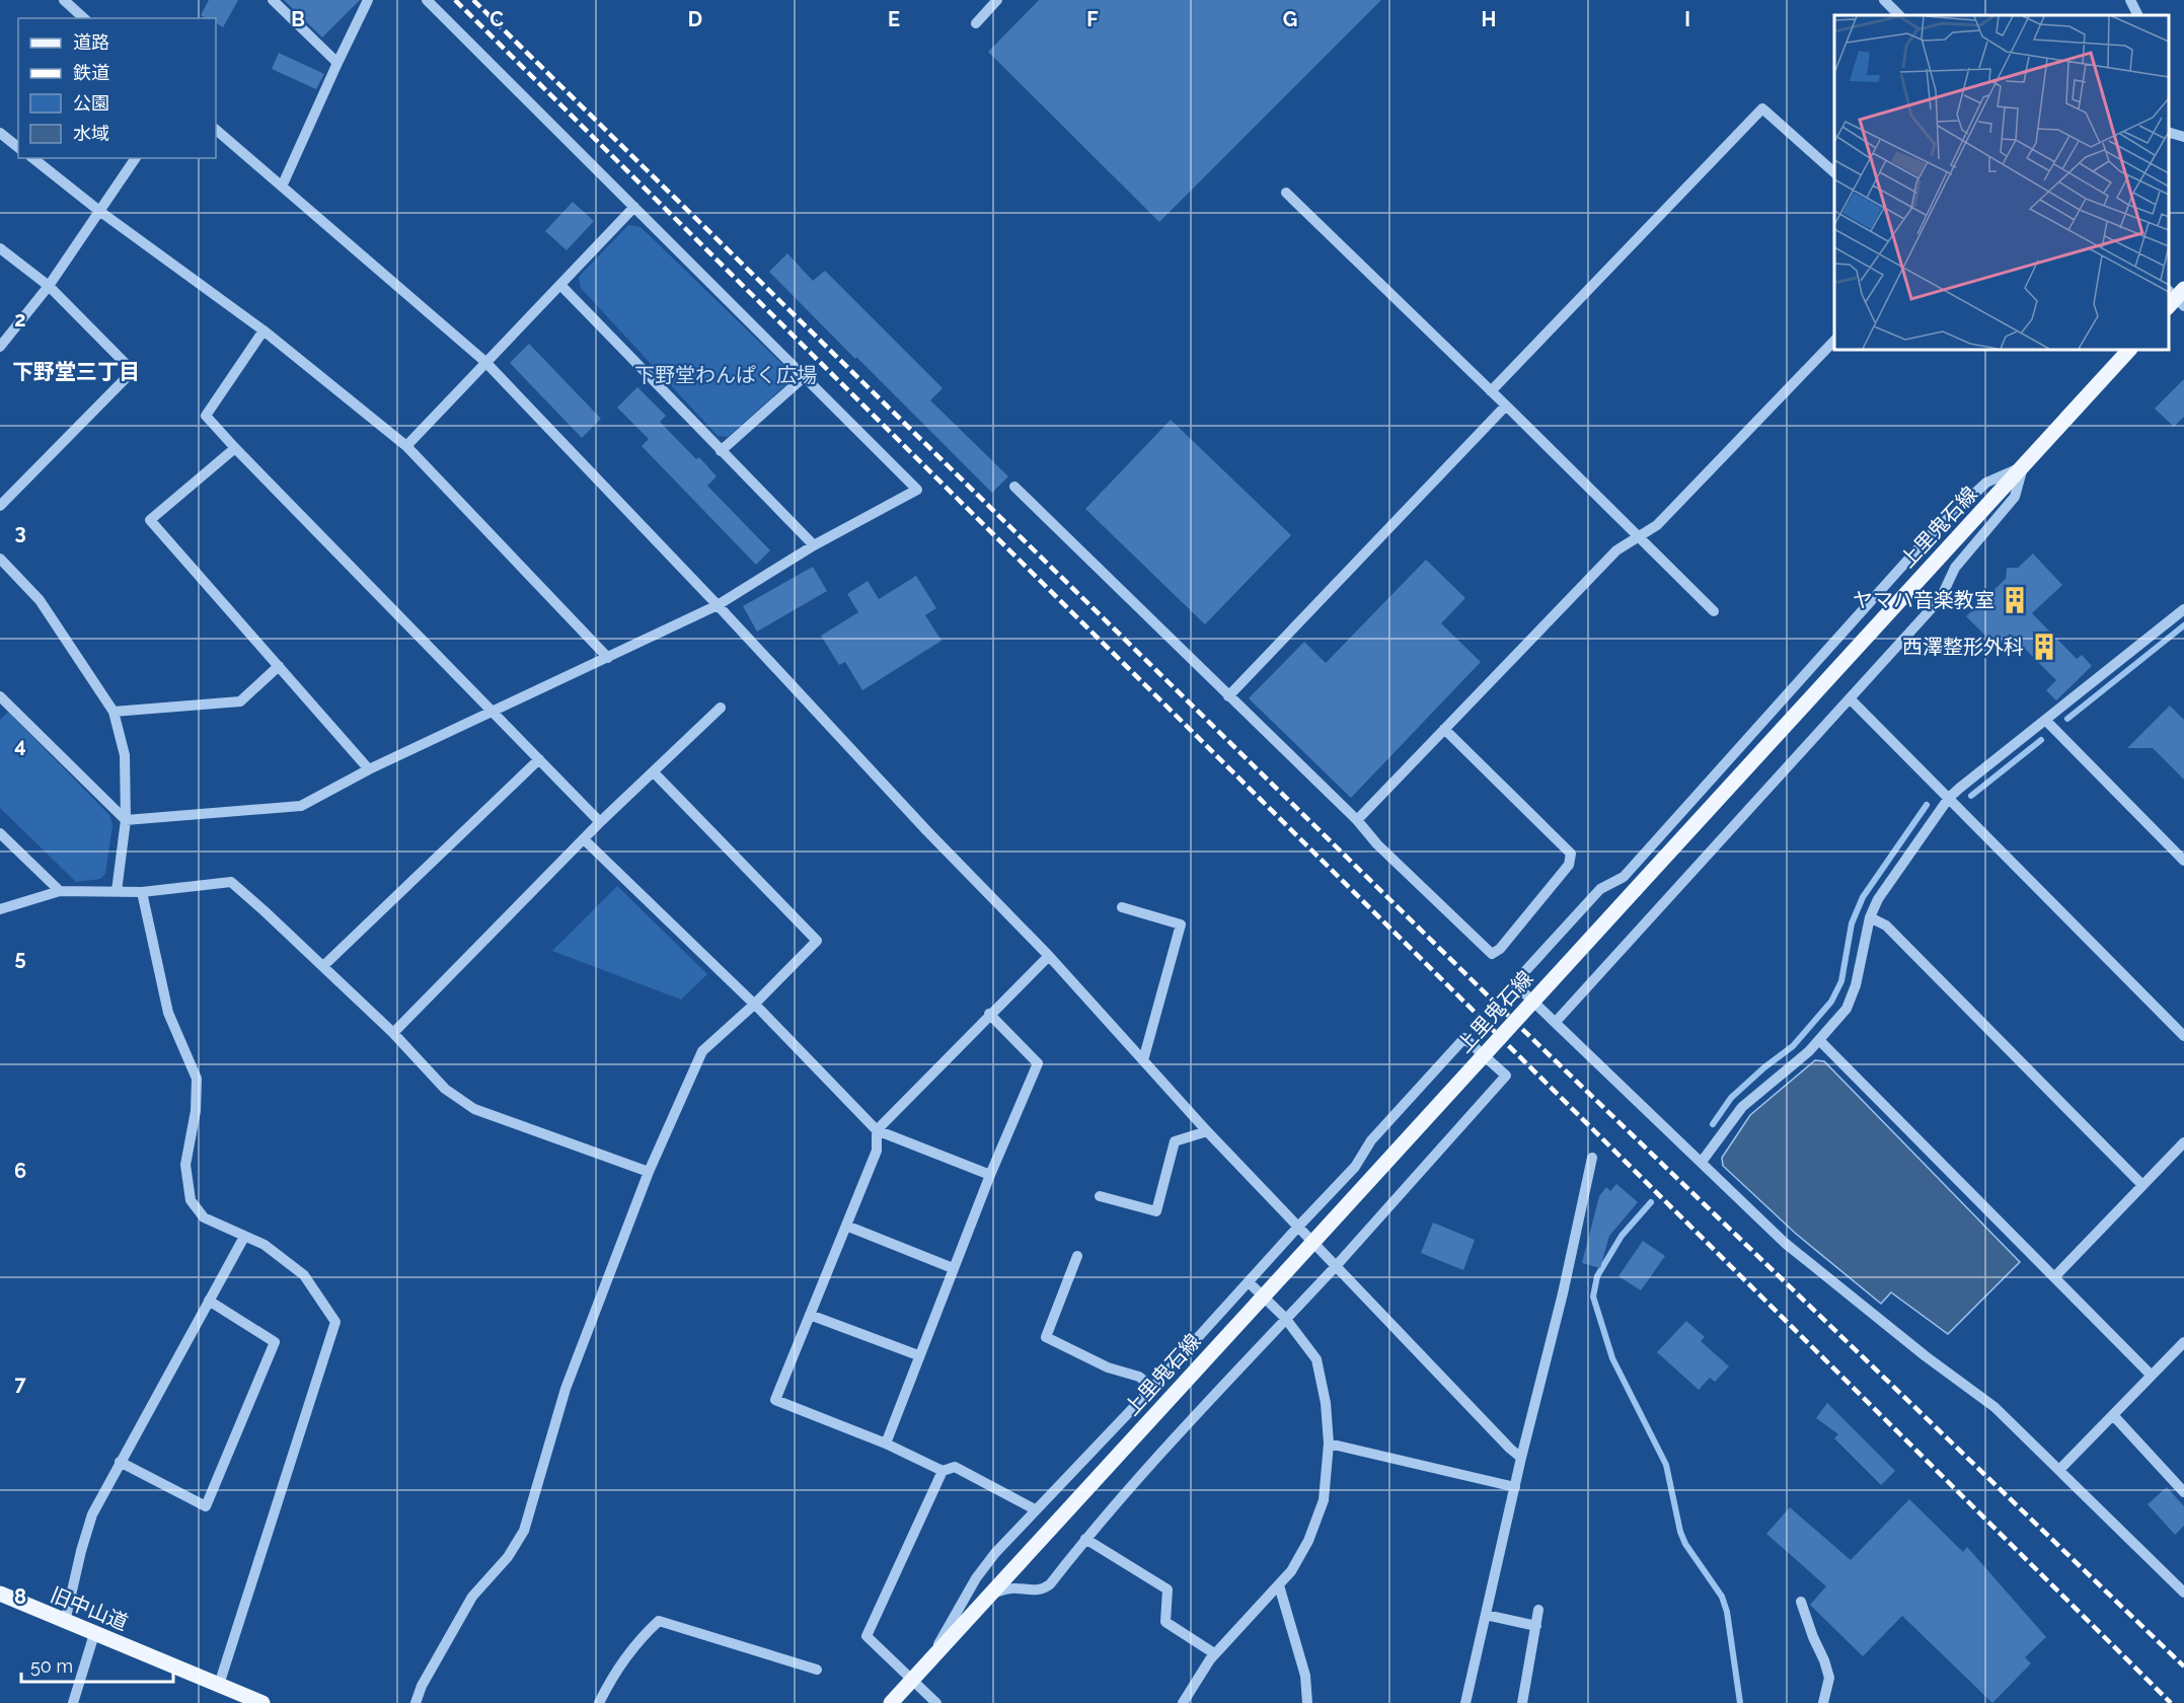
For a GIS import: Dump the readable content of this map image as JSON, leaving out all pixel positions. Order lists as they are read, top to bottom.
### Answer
{
  "streets": {
    "main road": ["上里鬼石線", "旧中山道"]
  },
  "districts": ["下野堂三丁目"],
  "parks": ["下野堂わんぱく広場"],
  "places": {
    "building": ["ヤマハ音楽教室", "西澤整形外科"]
  },
  "legend": [
    "道路",
    "鉄道",
    "公園",
    "水域"
  ],
  "scale_bar": "50 m",
  "grid": {
    "columns": [
      "B",
      "C",
      "D",
      "E",
      "F",
      "G",
      "H",
      "I"
    ],
    "rows": [
      "2",
      "3",
      "4",
      "5",
      "6",
      "7",
      "8"
    ]
  }
}
